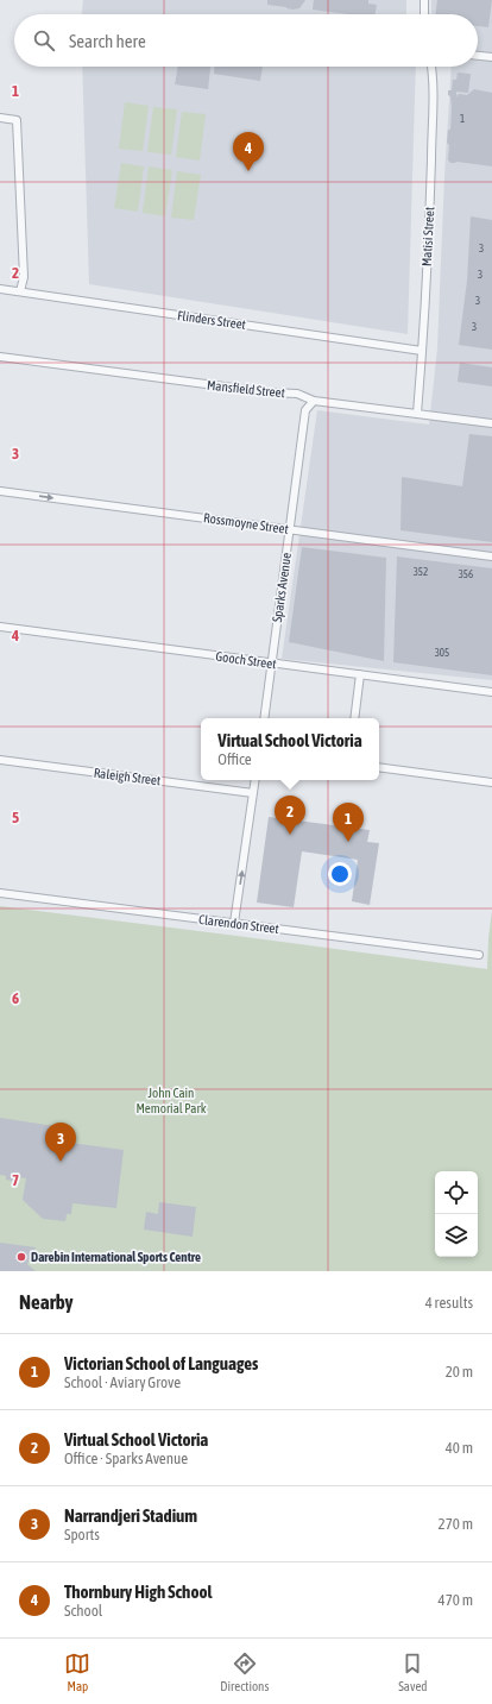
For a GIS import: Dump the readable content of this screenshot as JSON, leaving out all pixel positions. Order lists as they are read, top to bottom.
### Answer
{
  "streets": {
    "street": [
      "Matisi Street",
      "Flinders Street",
      "Mansfield Street",
      "Rossmoyne Street",
      "Sparks Avenue",
      "Gooch Street",
      "Raleigh Street",
      "Clarendon Street"
    ]
  },
  "crossings": [
    ["Matisi Street", "Flinders Street"],
    ["Matisi Street", "Mansfield Street"],
    ["Mansfield Street", "Sparks Avenue"],
    ["Rossmoyne Street", "Sparks Avenue"],
    ["Sparks Avenue", "Gooch Street"]
  ],
  "one_way": ["Rossmoyne Street"],
  "parks": ["John Cain Memorial Park"],
  "places": ["Darebin International Sports Centre"],
  "house_numbers": [
    "1",
    "3",
    "3",
    "3",
    "3",
    "352",
    "356",
    "305"
  ],
  "page": {
    "search": "Search here",
    "pins": [
      "4",
      "2",
      "1",
      "3"
    ],
    "popup": ["Virtual School Victoria", "Office"],
    "heading": ["Nearby", "4 results"],
    "list": [
      {
        "mark": "1",
        "name": "Victorian School of Languages",
        "note": "School · Aviary Grove",
        "value": "20 m"
      },
      {
        "mark": "2",
        "name": "Virtual School Victoria",
        "note": "Office · Sparks Avenue",
        "value": "40 m"
      },
      {
        "mark": "3",
        "name": "Narrandjeri Stadium",
        "note": "Sports",
        "value": "270 m"
      },
      {
        "mark": "4",
        "name": "Thornbury High School",
        "note": "School",
        "value": "470 m"
      }
    ],
    "nav": ["Map", "Directions", "Saved"]
  },
  "grid": {
    "rows": [
      "1",
      "2",
      "3",
      "4",
      "5",
      "6",
      "7"
    ]
  }
}
